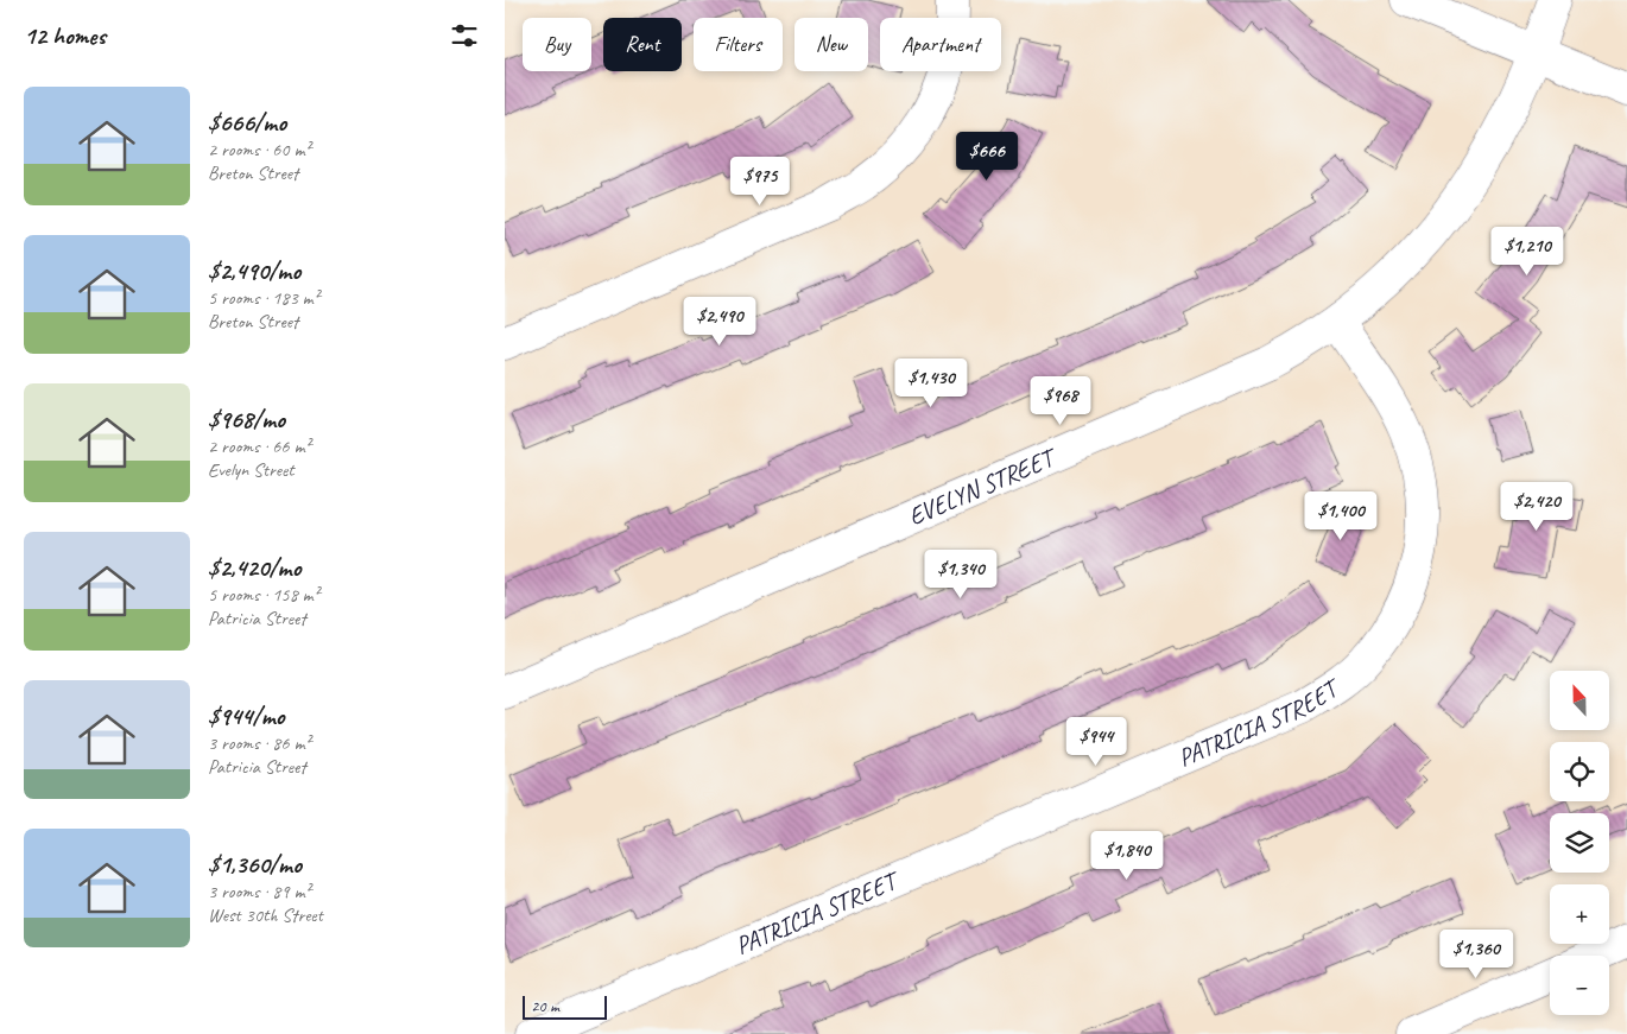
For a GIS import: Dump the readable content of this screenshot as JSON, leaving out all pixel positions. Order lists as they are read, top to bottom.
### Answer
{
  "streets": {
    "street": ["EVELYN STREET", "PATRICIA STREET"]
  },
  "crossings": [
    ["EVELYN STREET", "PATRICIA STREET"]
  ],
  "scale_bar": "20 m",
  "north": "top",
  "page": {
    "heading": "12 homes",
    "chip": [
      "Buy",
      "Rent",
      "Filters",
      "New",
      "Apartment"
    ],
    "list": [
      {
        "name": "$666/mo",
        "note": "2 rooms · 60 m² · Breton Street"
      },
      {
        "name": "$2,490/mo",
        "note": "5 rooms · 183 m² · Breton Street"
      },
      {
        "name": "$968/mo",
        "note": "2 rooms · 66 m² · Evelyn Street"
      },
      {
        "name": "$2,420/mo",
        "note": "5 rooms · 158 m² · Patricia Street"
      },
      {
        "name": "$944/mo",
        "note": "3 rooms · 86 m² · Patricia Street"
      },
      {
        "name": "$1,360/mo",
        "note": "3 rooms · 89 m² · West 30th Street"
      }
    ],
    "price": [
      "$666",
      "$975",
      "$1,210",
      "$2,490",
      "$1,430",
      "$968",
      "$2,420",
      "$1,400",
      "$1,340",
      "$944",
      "$1,840",
      "$1,360"
    ],
    "map_buttons": ["+", "−"],
    "scale": "20 m"
  }
}
